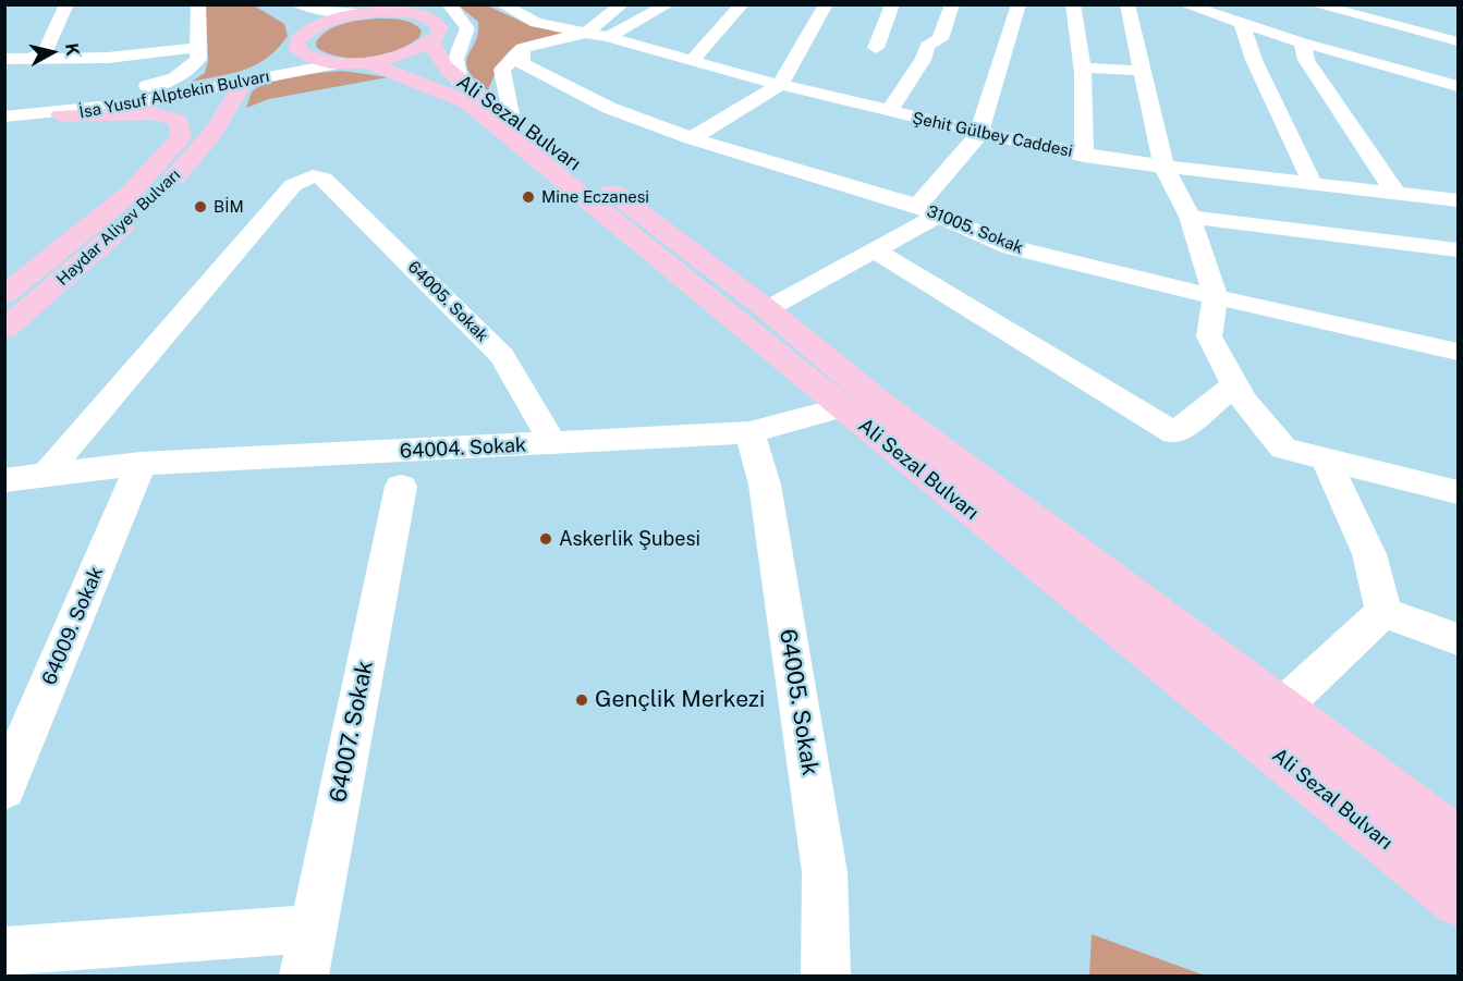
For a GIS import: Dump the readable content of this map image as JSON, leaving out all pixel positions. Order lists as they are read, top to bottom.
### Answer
{
  "streets": {
    "main road": ["Ali Sezal Bulvarı", "Haydar Aliyev Bulvarı"],
    "street": [
      "İsa Yusuf Alptekin Bulvarı",
      "Şehit Gülbey Caddesi",
      "31005. Sokak",
      "64005. Sokak",
      "64004. Sokak",
      "64009. Sokak",
      "64007. Sokak"
    ]
  },
  "crossings": [
    ["İsa Yusuf Alptekin Bulvarı", "Ali Sezal Bulvarı"],
    ["İsa Yusuf Alptekin Bulvarı", "Haydar Aliyev Bulvarı"],
    ["Ali Sezal Bulvarı", "64004. Sokak"],
    ["64005. Sokak", "64004. Sokak"],
    ["64004. Sokak", "64009. Sokak"]
  ],
  "places": [
    "Mine Eczanesi",
    "BİM",
    "Askerlik Şubesi",
    "Gençlik Merkezi"
  ],
  "north": "right"
}
